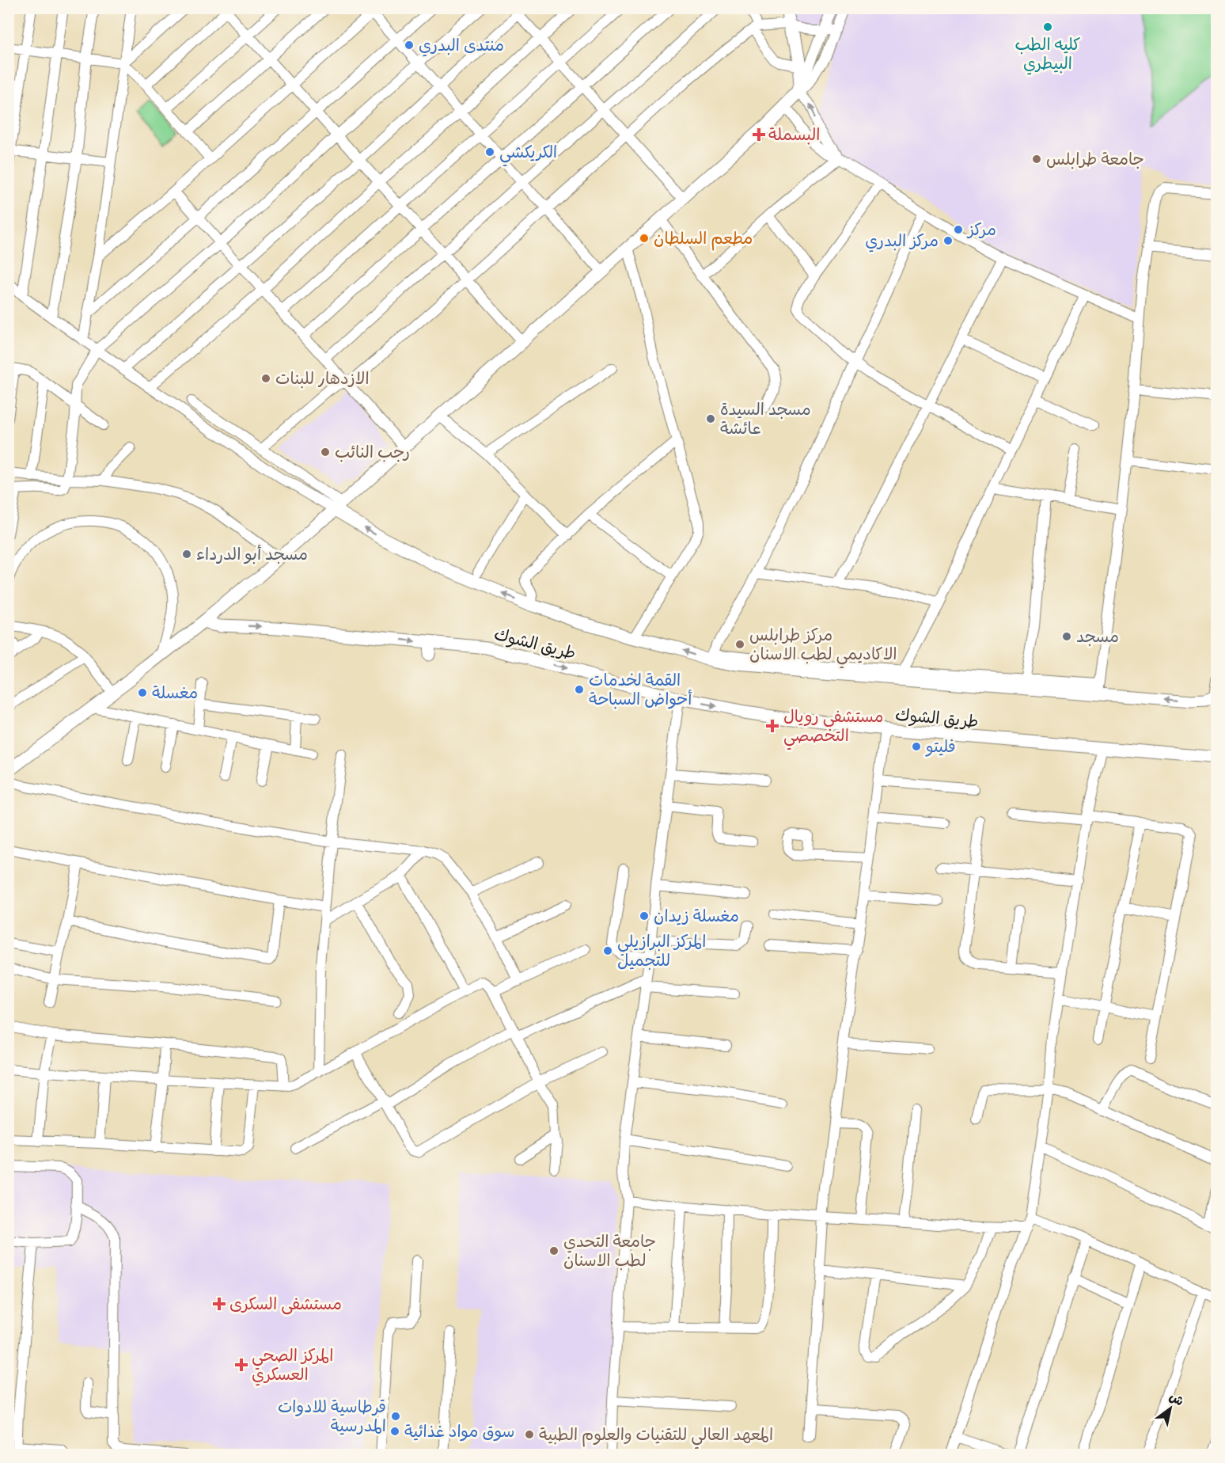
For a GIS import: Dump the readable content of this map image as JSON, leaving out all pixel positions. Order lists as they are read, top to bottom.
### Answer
{
  "streets": {
    "main road": ["طريق الشوك"]
  },
  "places": {
    "other": [
      "كليه الطب البيطري",
      "منتدى البدري",
      "الكريكشي",
      "جامعة طرابلس",
      "مركز",
      "مطعم السلطان",
      "مركز البدري",
      "الازدهار للبنات",
      "مسجد السيدة عائشة",
      "رجب النائب",
      "مسجد أبو الدرداء",
      "مسجد",
      "مركز طرابلس الاكاديمي لطب الاسنان",
      "القمة لخدمات أحواض السباحة",
      "مغسلة",
      "فليتو",
      "مغسلة زيدان",
      "المركز البرازيلي للتجميل",
      "جامعة التحدي لطب الاسنان",
      "قرطاسية للادوات المدرسية",
      "سوق مواد غذائية",
      "المعهد العالي للتقنيات والعلوم الطبية"
    ],
    "health": [
      "البسملة",
      "مستشفى رويال التخصصي",
      "مستشفى السكرى",
      "المركز الصحي العسكري"
    ]
  },
  "north": "top right"
}
